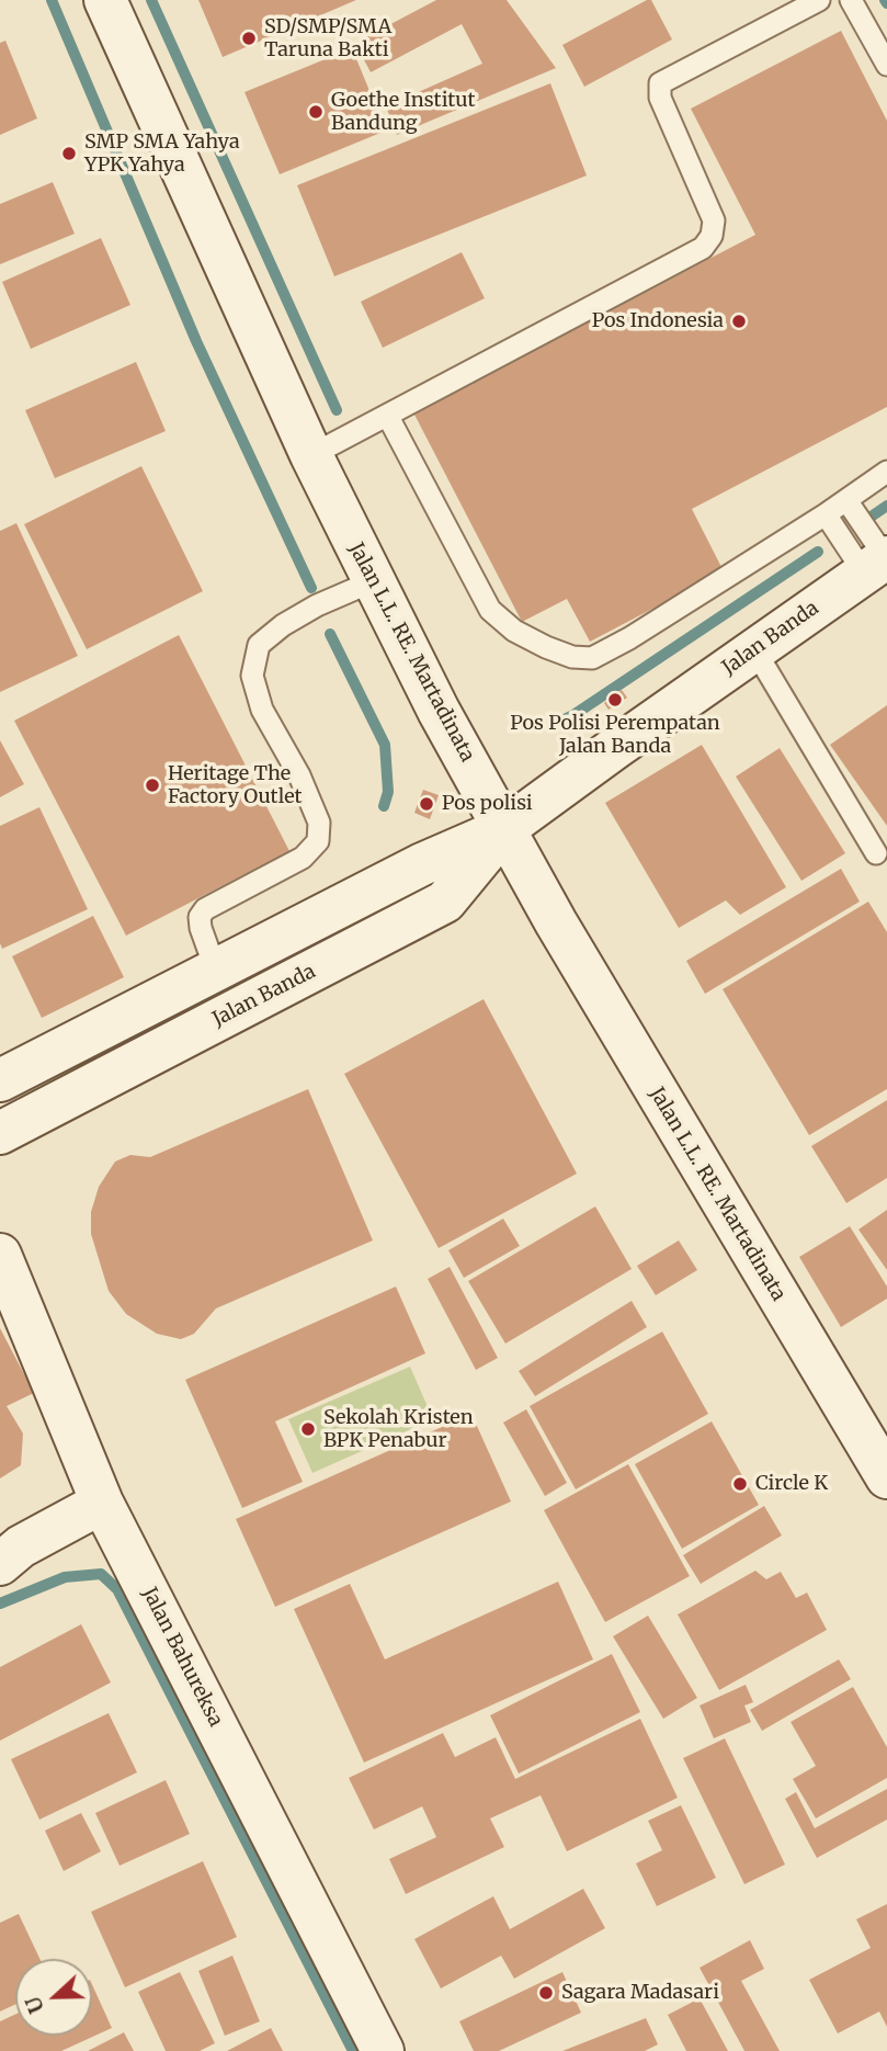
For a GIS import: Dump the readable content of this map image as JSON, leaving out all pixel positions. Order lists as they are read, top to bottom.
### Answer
{
  "streets": {
    "street": ["Jalan Banda", "Jalan L.L. RE. Martadinata", "Jalan Bahureksa"]
  },
  "crossings": [
    ["Jalan Banda", "Jalan L.L. RE. Martadinata"]
  ],
  "places": [
    "SD/SMP/SMA Taruna Bakti",
    "Goethe Institut Bandung",
    "SMP SMA Yahya YPK Yahya",
    "Pos Indonesia",
    "Pos Polisi Perempatan Jalan Banda",
    "Heritage The Factory Outlet",
    "Pos polisi",
    "Sekolah Kristen BPK Penabur",
    "Circle K",
    "Sagara Madasari"
  ],
  "north": "left"
}
